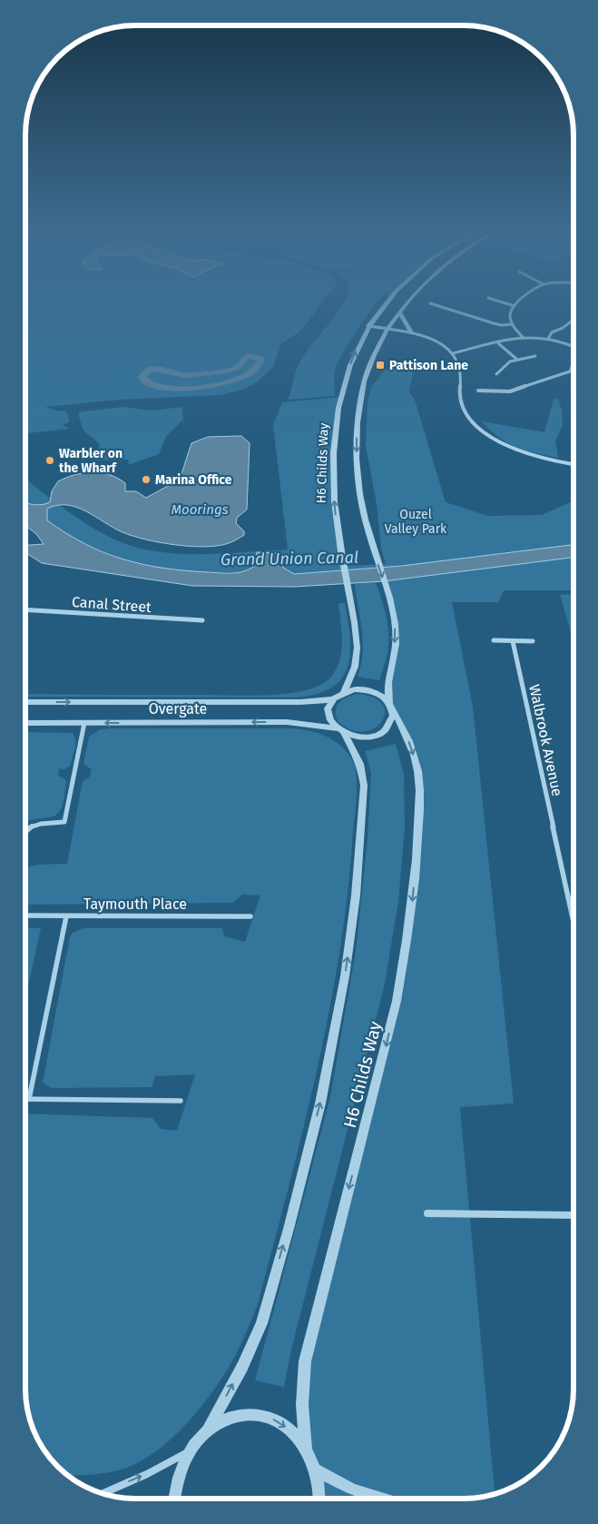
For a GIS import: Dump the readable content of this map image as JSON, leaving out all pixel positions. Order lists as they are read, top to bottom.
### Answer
{
  "streets": {
    "street": [
      "H6 Childs Way",
      "Canal Street",
      "Overgate",
      "Walbrook Avenue",
      "Taymouth Place"
    ]
  },
  "crossings": [
    ["H6 Childs Way", "Overgate"]
  ],
  "water": ["Moorings", "Grand Union Canal"],
  "parks": ["Ouzel Valley Park"],
  "places": {
    "transit": ["Pattison Lane"],
    "other": ["Warbler on the Wharf", "Marina Office"]
  }
}
